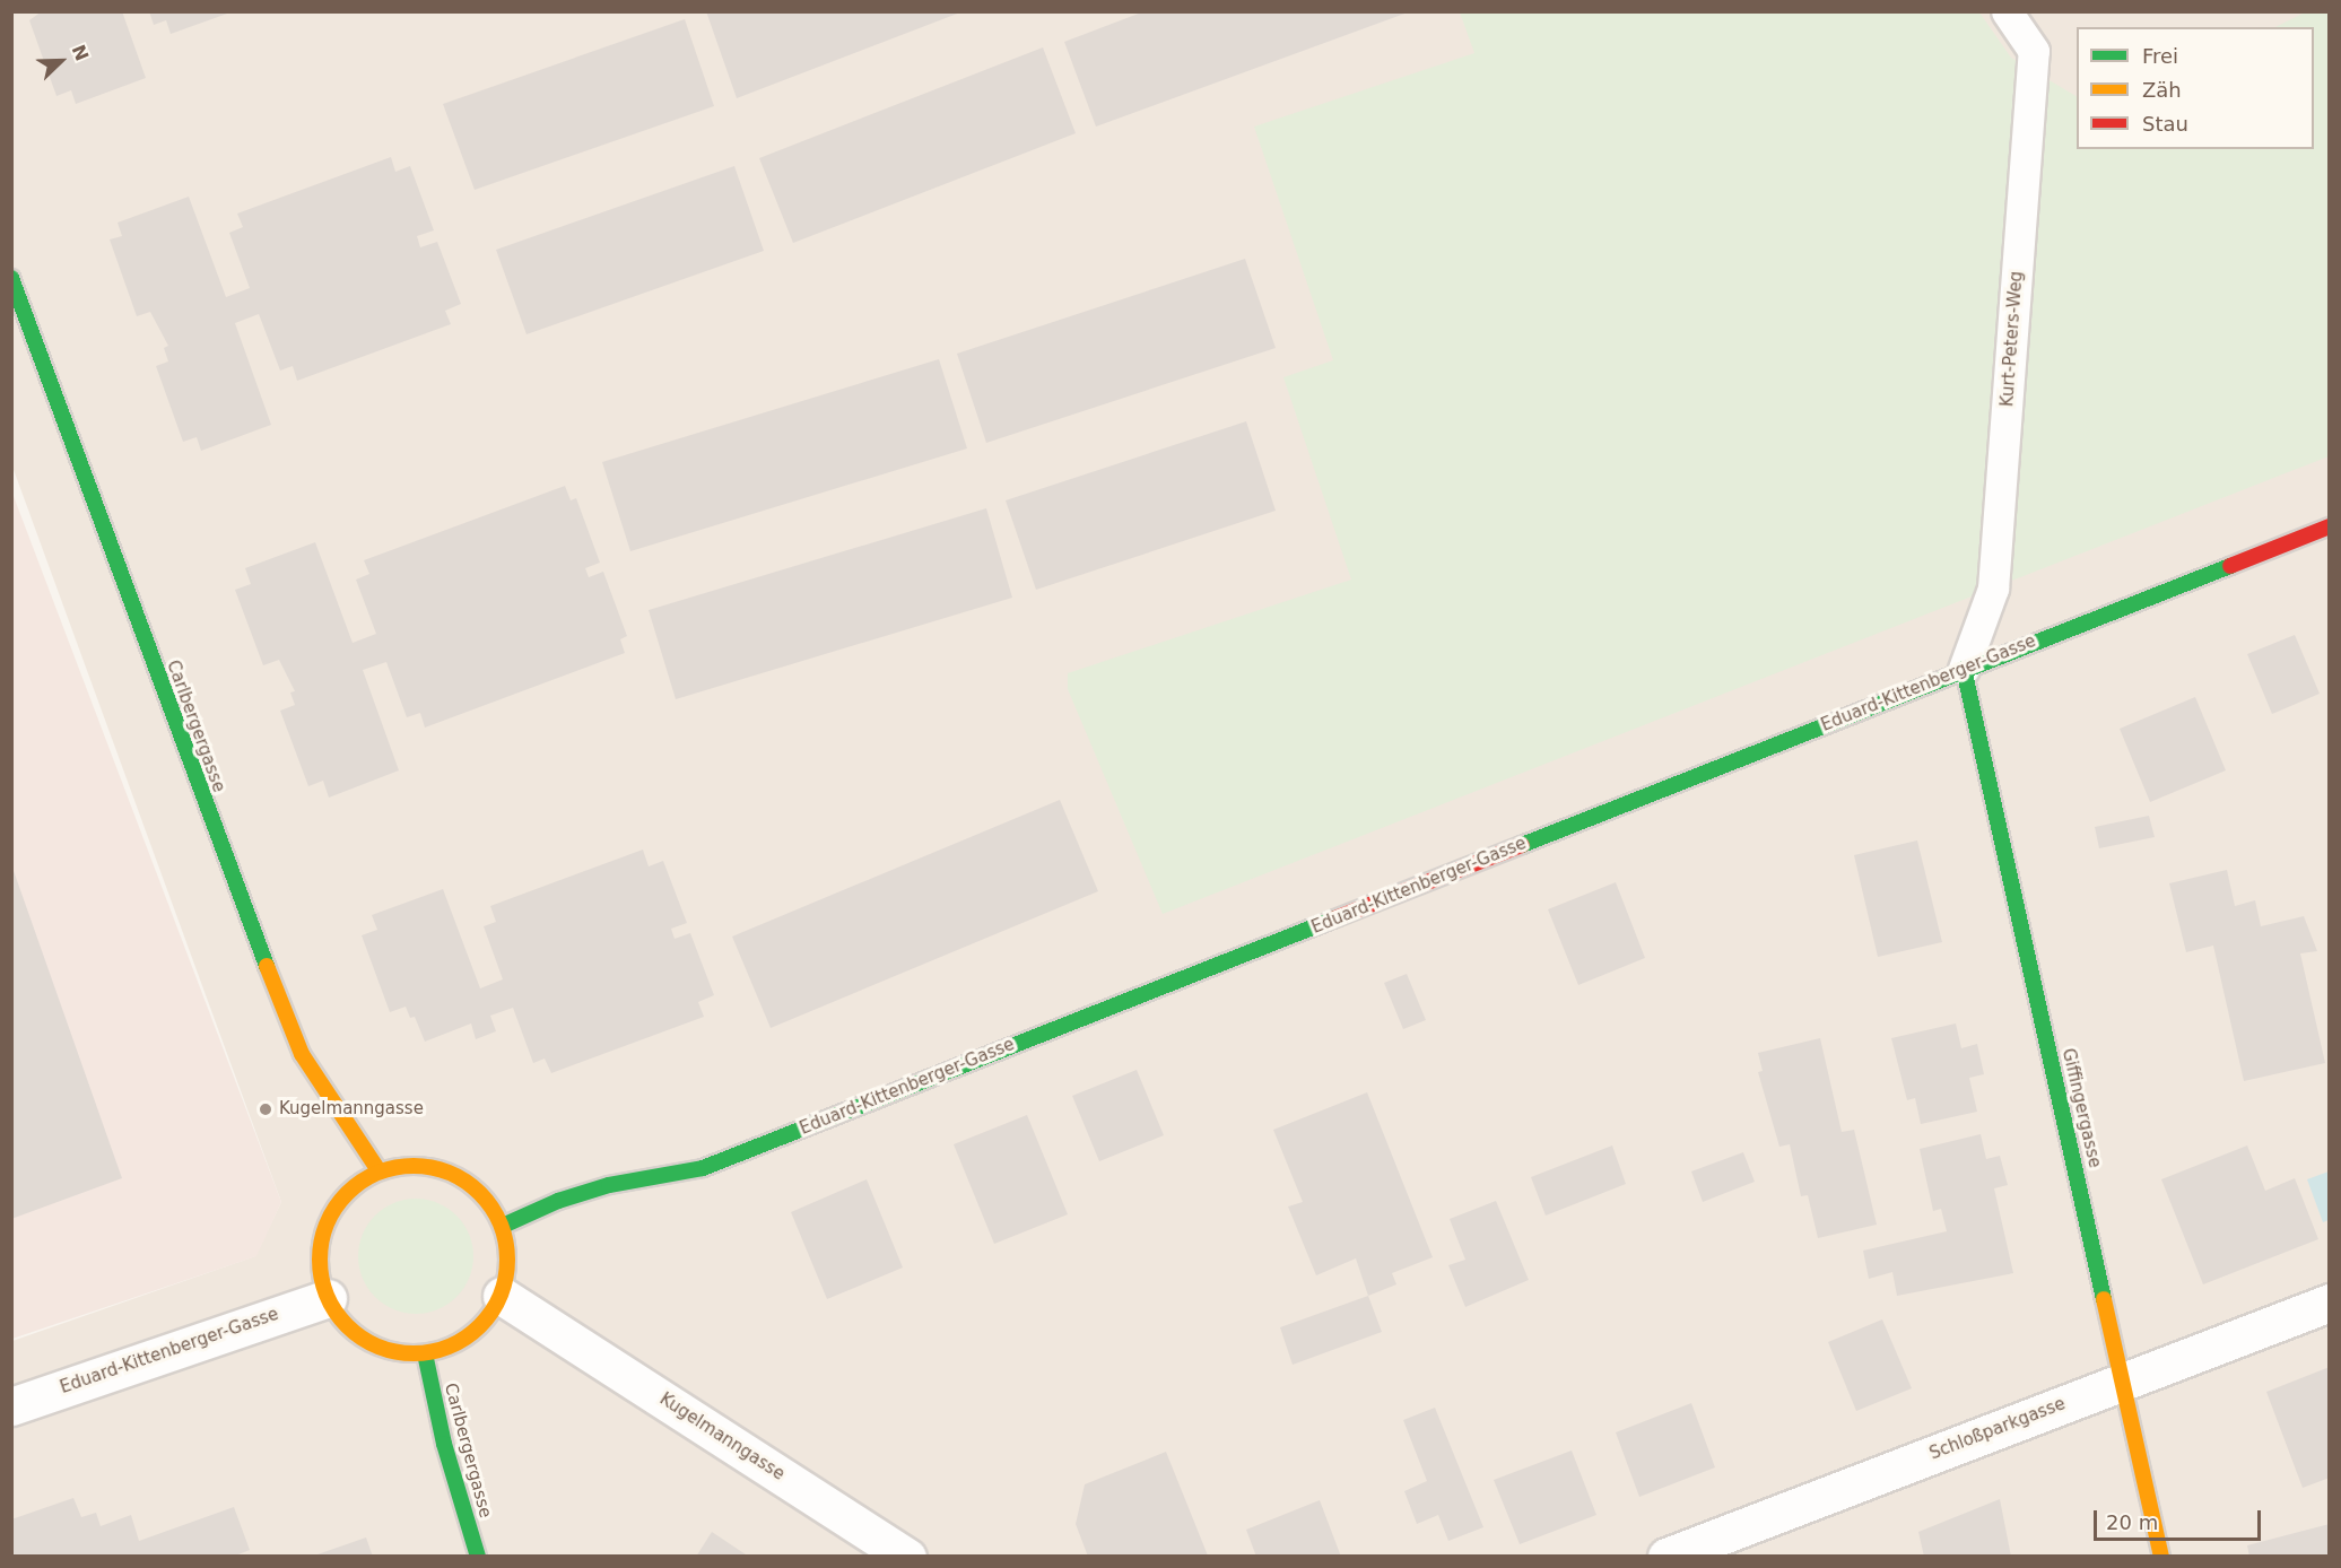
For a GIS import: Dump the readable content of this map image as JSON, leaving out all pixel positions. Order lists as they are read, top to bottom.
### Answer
{
  "streets": {
    "street": [
      "Eduard-Kittenberger-Gasse",
      "Carlbergergasse",
      "Giffingergasse",
      "Schloßparkgasse",
      "Kugelmanngasse"
    ],
    "lane": ["Kurt-Peters-Weg"]
  },
  "crossings": [
    ["Kurt-Peters-Weg", "Eduard-Kittenberger-Gasse"],
    ["Kurt-Peters-Weg", "Giffingergasse"],
    ["Eduard-Kittenberger-Gasse", "Carlbergergasse"],
    ["Eduard-Kittenberger-Gasse", "Giffingergasse"],
    ["Eduard-Kittenberger-Gasse", "Kugelmanngasse"],
    ["Carlbergergasse", "Kugelmanngasse"],
    ["Giffingergasse", "Schloßparkgasse"]
  ],
  "places": ["Kugelmanngasse"],
  "legend": ["Frei", "Zäh", "Stau"],
  "scale_bar": "20 m",
  "north": "top right"
}
